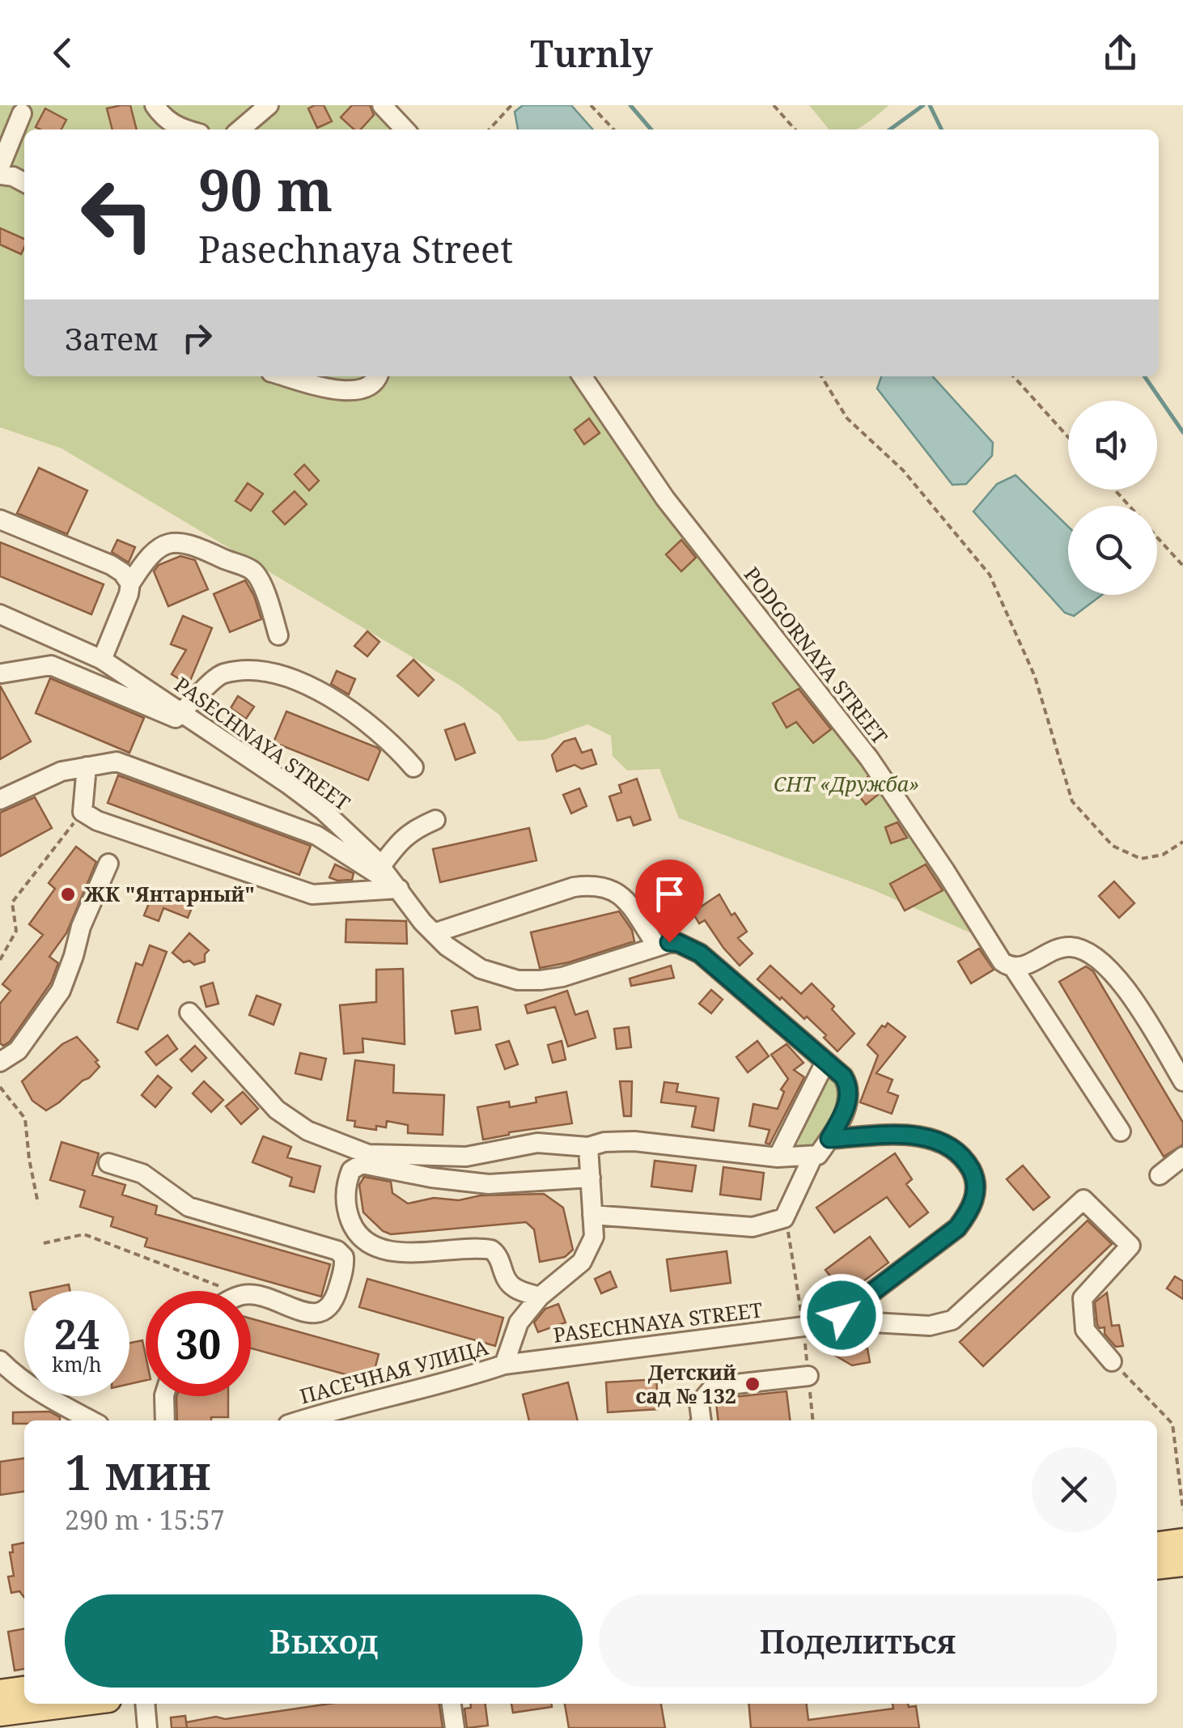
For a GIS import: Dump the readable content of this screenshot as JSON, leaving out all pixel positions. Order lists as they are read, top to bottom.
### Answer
{
  "streets": {
    "street": ["PODGORNAYA STREET", "PASECHNAYA STREET", "ПАСЕЧНАЯ УЛИЦА"]
  },
  "crossings": [
    ["PASECHNAYA STREET", "ПАСЕЧНАЯ УЛИЦА"]
  ],
  "parks": ["СНТ «Дружба»"],
  "places": ["ЖК \"Янтарный\"", "Детский сад № 132"],
  "page": {
    "header": "Turnly",
    "turn": ["90 m", "Pasechnaya Street"],
    "then": "Затем",
    "speed": "24 km/h",
    "limit": "30",
    "heading": ["1 мин", "290 m · 15:57"],
    "buttons": ["Выход", "Поделиться"]
  }
}
